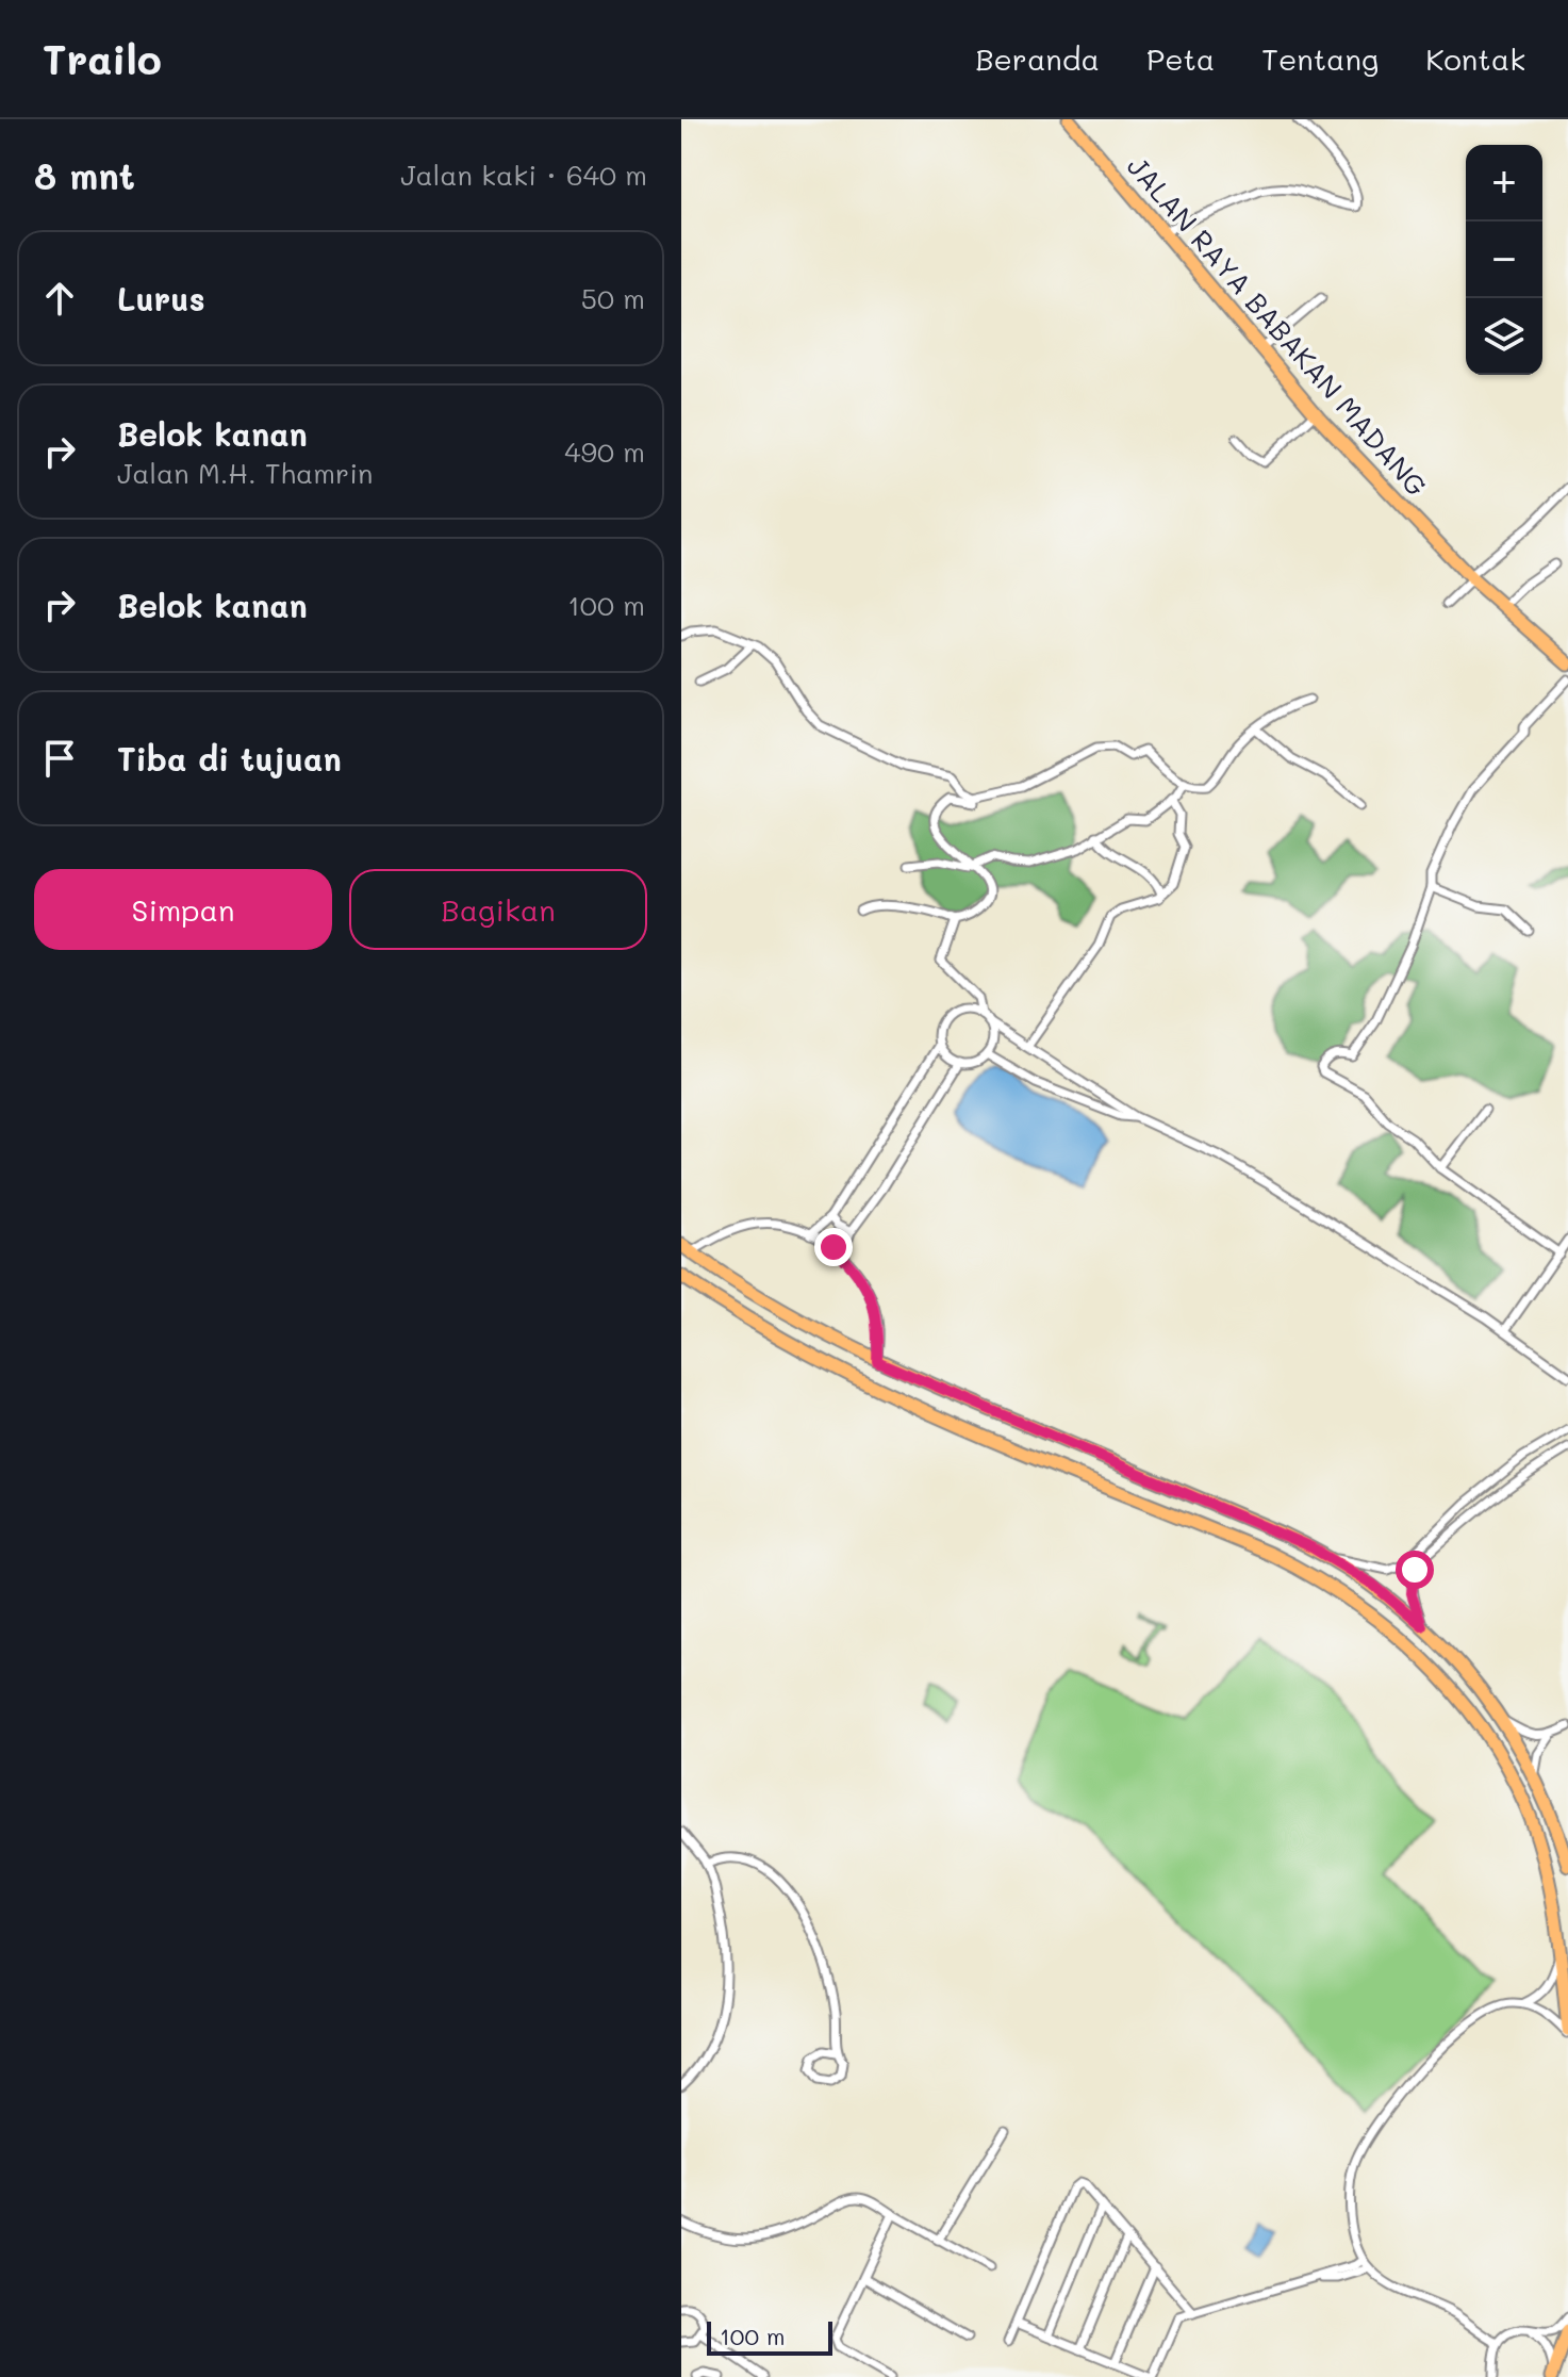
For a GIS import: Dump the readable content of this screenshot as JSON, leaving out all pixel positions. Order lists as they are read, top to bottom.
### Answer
{
  "streets": {
    "main road": ["JALAN RAYA BABAKAN MADANG"]
  },
  "scale_bar": "100 m",
  "page": {
    "header": "Trailo",
    "nav": [
      "Beranda",
      "Peta",
      "Tentang",
      "Kontak"
    ],
    "heading": ["8 mnt", "Jalan kaki · 640 m"],
    "map_buttons": ["+", "−"],
    "list": [
      ["Lurus", "50 m"],
      ["Belok kanan", "Jalan M.H. Thamrin", "490 m"],
      ["Belok kanan", "100 m"],
      "Tiba di tujuan"
    ],
    "buttons": ["Simpan", "Bagikan"],
    "scale": "100 m"
  }
}
